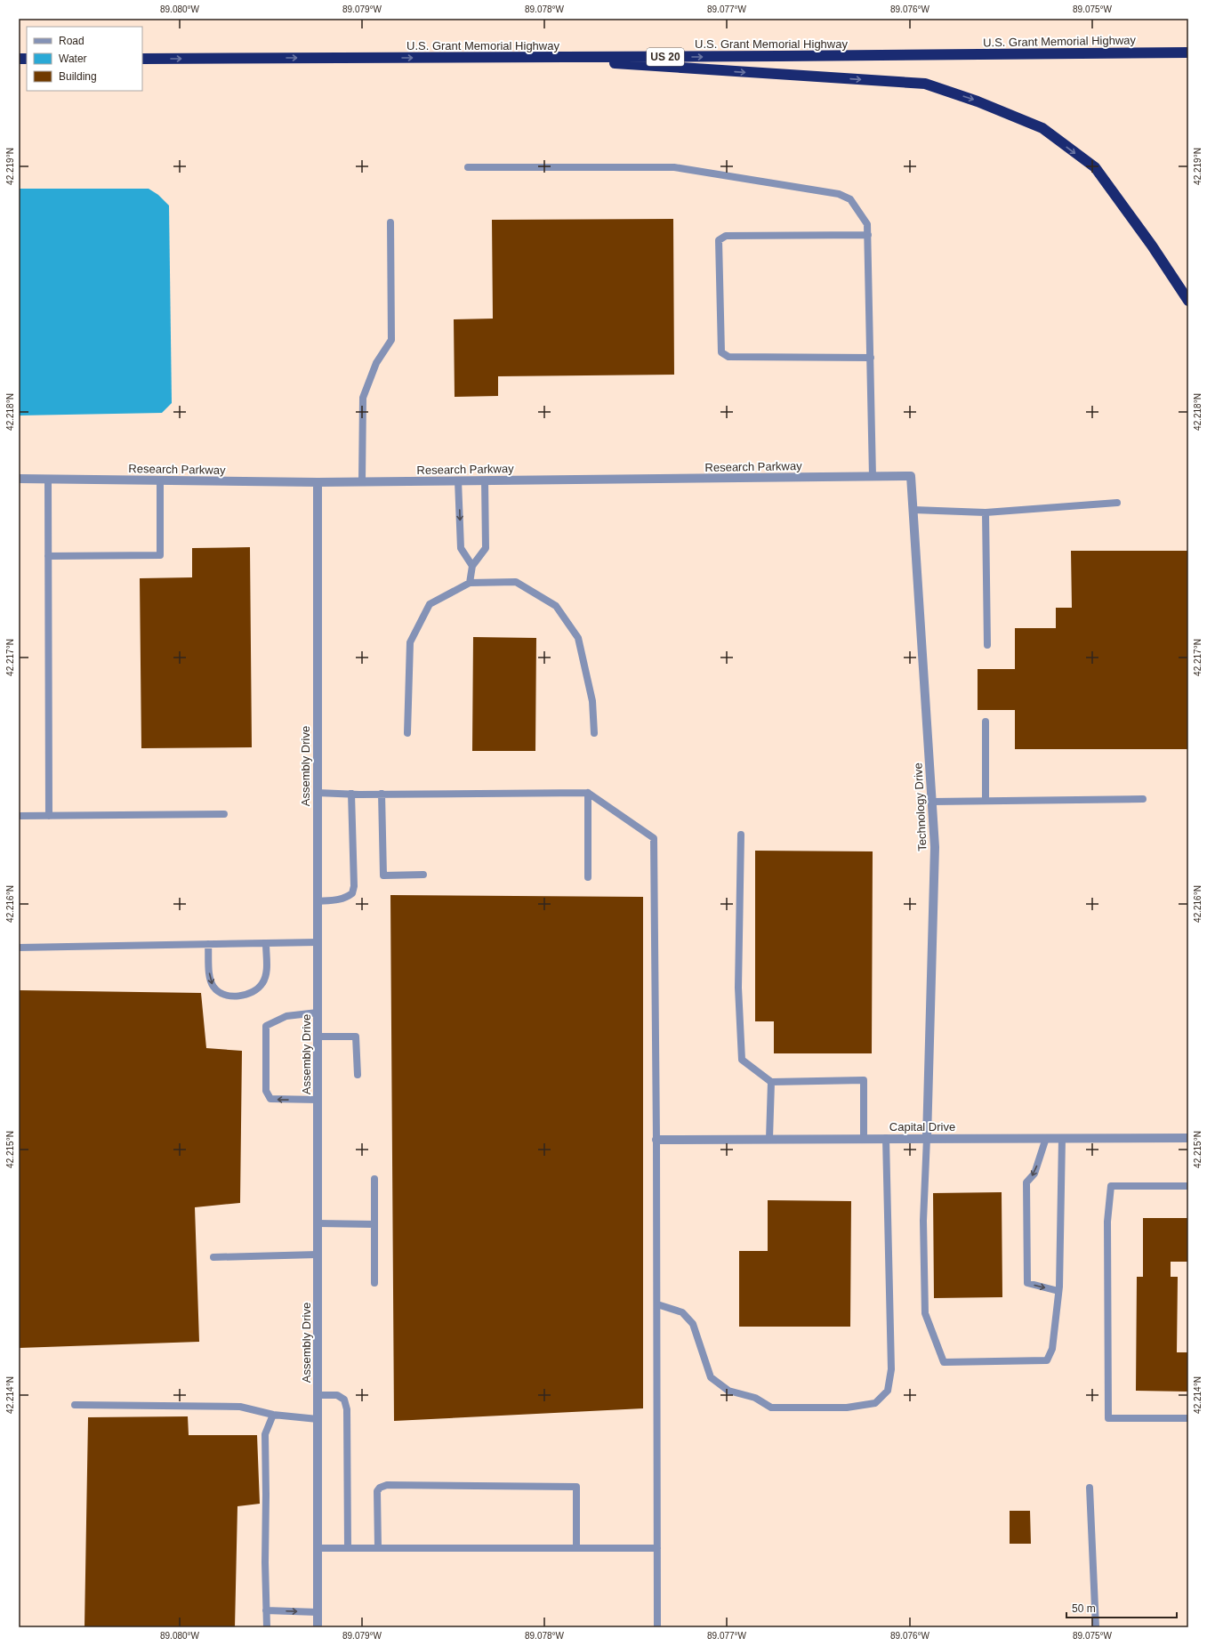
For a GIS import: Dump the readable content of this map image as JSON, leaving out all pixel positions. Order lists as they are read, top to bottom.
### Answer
{
  "streets": {
    "highway": ["U.S. Grant Memorial Highway", "US 20"],
    "street": [
      "Research Parkway",
      "Assembly Drive",
      "Technology Drive",
      "Capital Drive"
    ]
  },
  "crossings": [
    ["Research Parkway", "Assembly Drive"],
    ["Research Parkway", "Technology Drive"],
    ["Technology Drive", "Capital Drive"]
  ],
  "one_way": ["U.S. Grant Memorial Highway"],
  "legend": ["Road", "Water", "Building"],
  "scale_bar": "50 m",
  "coordinates": [
    "89.080°W",
    "89.079°W",
    "89.078°W",
    "89.077°W",
    "89.076°W",
    "89.075°W",
    "42.219°N",
    "42.218°N",
    "42.217°N",
    "42.216°N",
    "42.215°N",
    "42.214°N"
  ]
}
